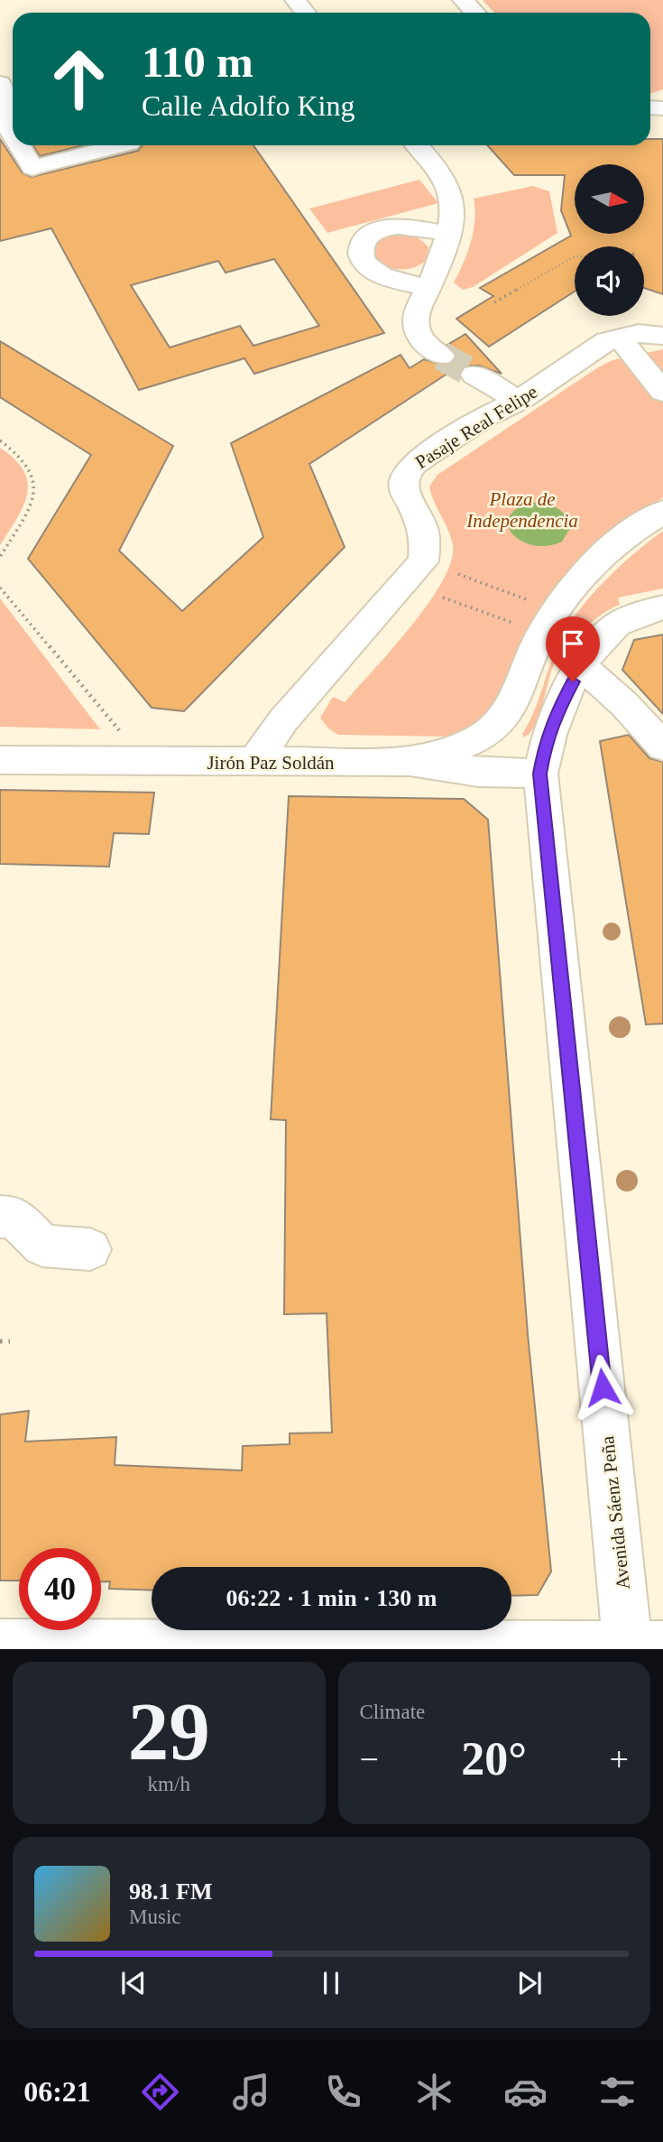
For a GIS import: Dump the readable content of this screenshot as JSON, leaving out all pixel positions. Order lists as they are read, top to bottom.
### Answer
{
  "streets": {
    "street": ["Pasaje Real Felipe", "Jirón Paz Soldán", "Avenida Sáenz Peña"]
  },
  "crossings": [
    ["Pasaje Real Felipe", "Jirón Paz Soldán"],
    ["Jirón Paz Soldán", "Avenida Sáenz Peña"]
  ],
  "parks": ["Plaza de Independencia"],
  "north": "right",
  "page": {
    "turn": ["110 m", "Calle Adolfo King"],
    "limit": "40",
    "trip": "06:22 · 1 min · 130 m",
    "tile": [
      ["29", "km/h"],
      "Climate"
    ],
    "heat": ["−", "20°", "+"],
    "song": ["98.1 FM", "Music"],
    "tabs": "06:21"
  }
}
